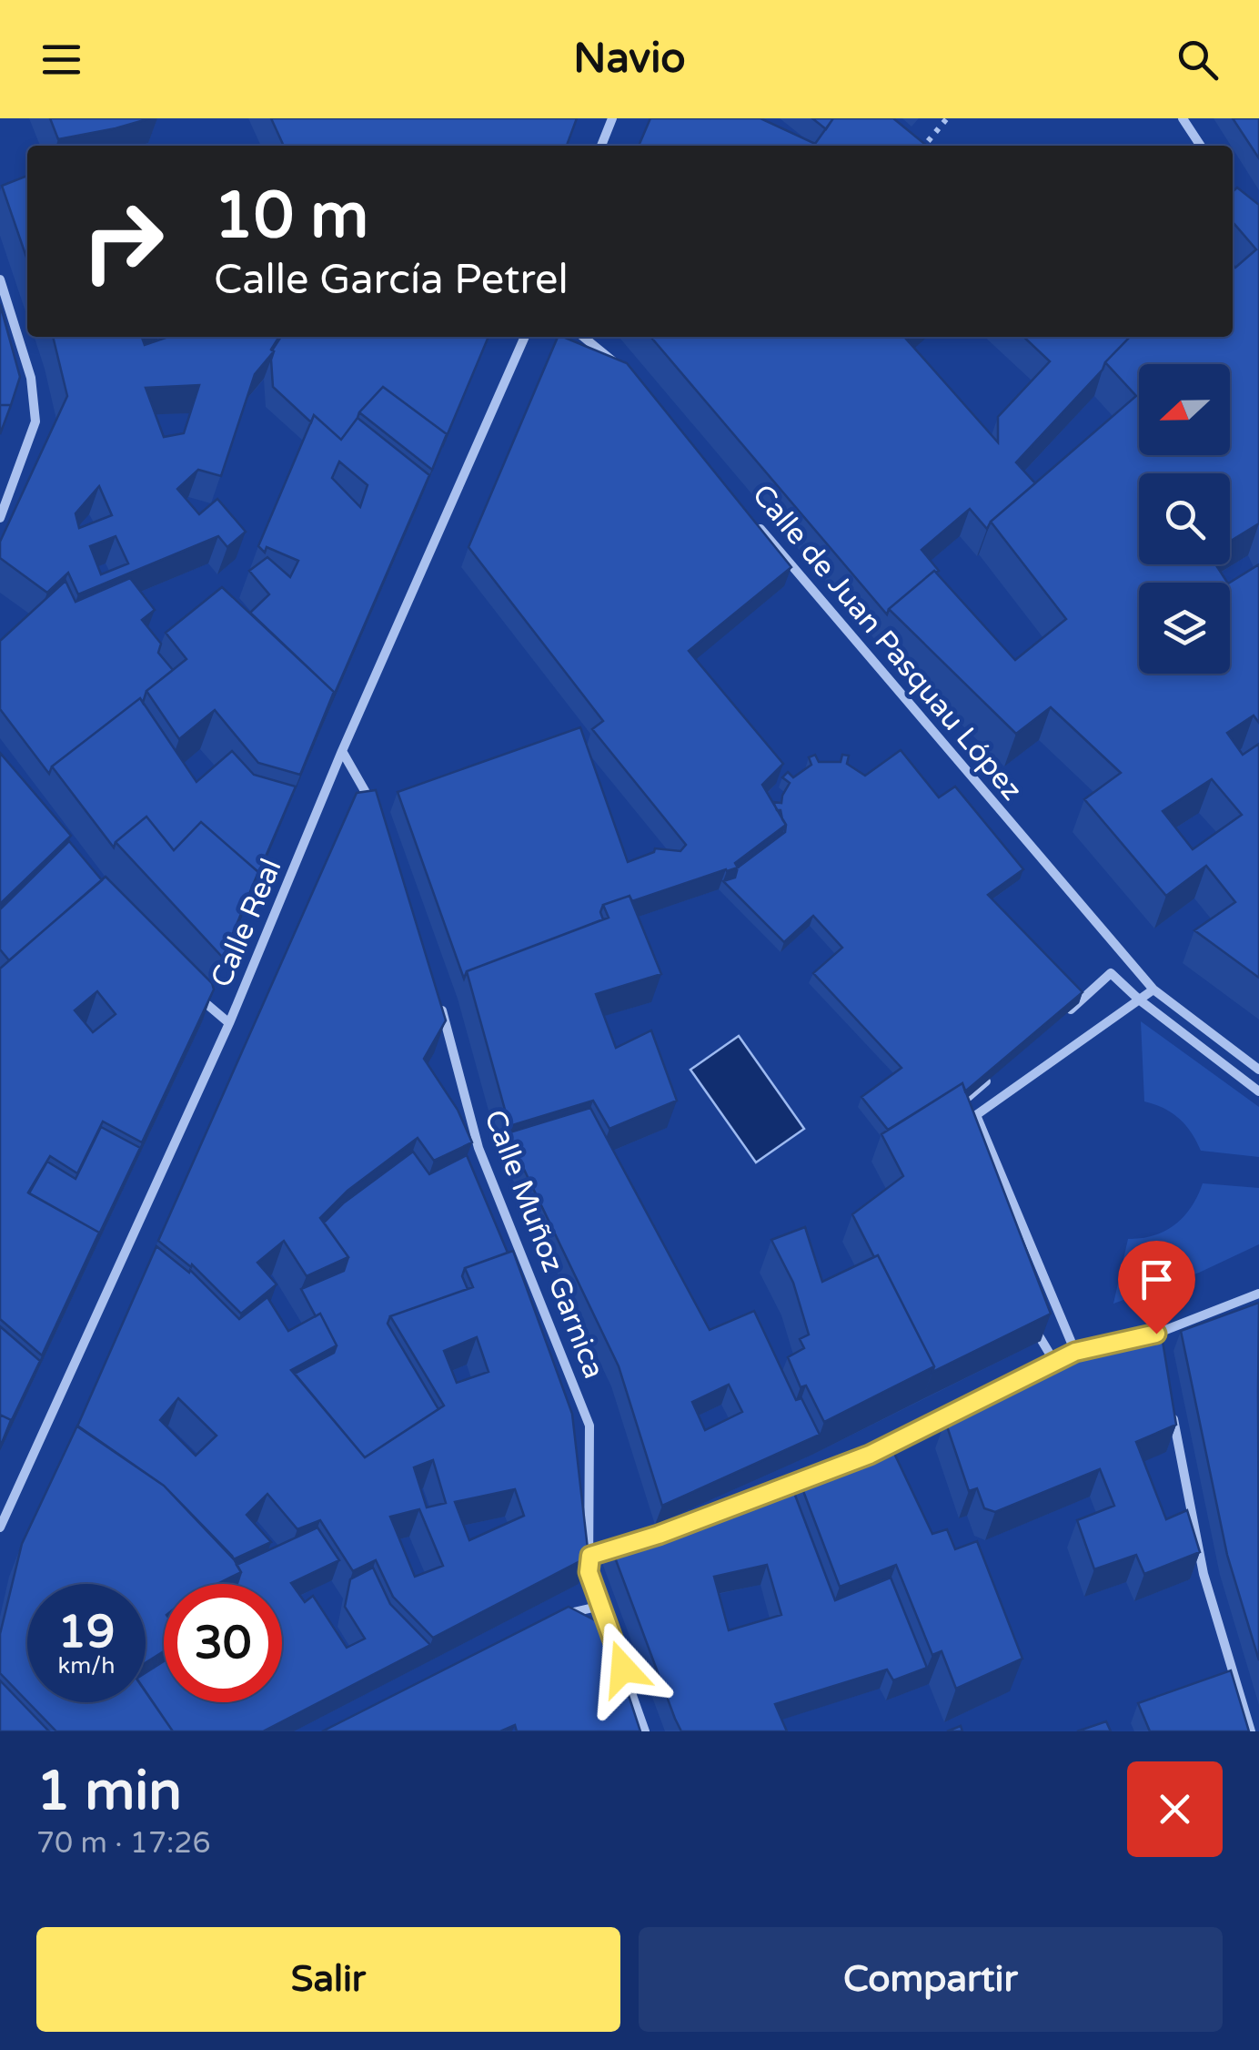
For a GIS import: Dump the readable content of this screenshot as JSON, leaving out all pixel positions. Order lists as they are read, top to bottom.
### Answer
{
  "streets": {
    "street": ["Calle de Juan Pasquau López", "Calle Real", "Calle Muñoz Garnica"]
  },
  "north": "left",
  "page": {
    "header": "Navio",
    "turn": ["10 m", "Calle García Petrel"],
    "speed": "19 km/h",
    "limit": "30",
    "heading": ["1 min", "70 m · 17:26"],
    "buttons": ["Salir", "Compartir"]
  }
}
